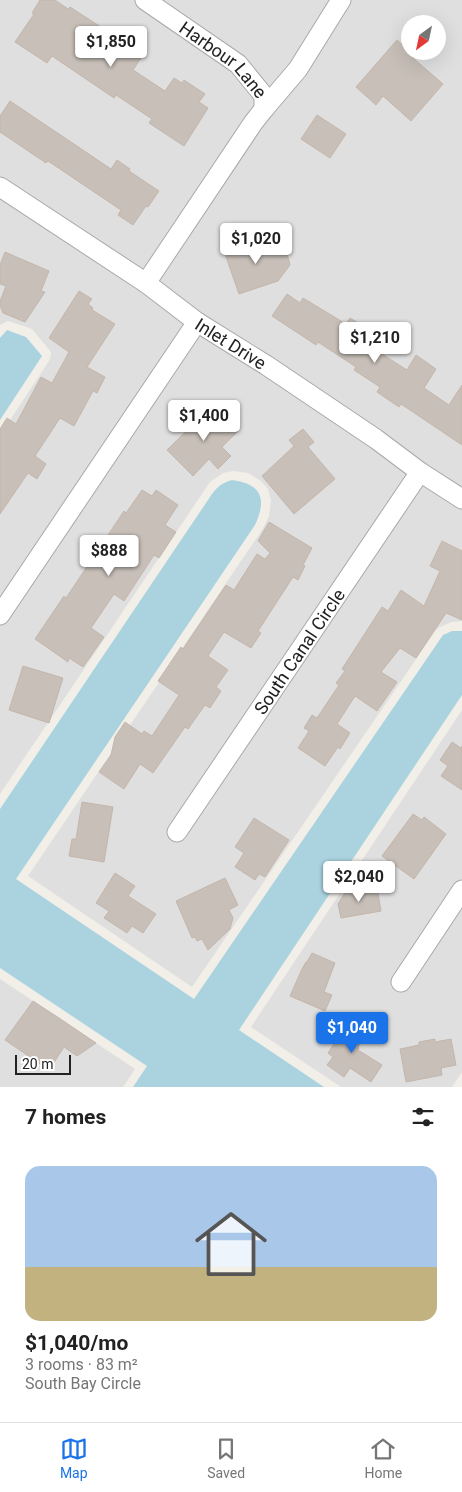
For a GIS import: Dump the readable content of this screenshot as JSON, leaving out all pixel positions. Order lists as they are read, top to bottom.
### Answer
{
  "streets": {
    "street": ["Harbour Lane", "Inlet Drive", "South Canal Circle"]
  },
  "crossings": [
    ["Harbour Lane", "Inlet Drive"],
    ["Inlet Drive", "South Canal Circle"]
  ],
  "scale_bar": "20 m",
  "north": "bottom left",
  "page": {
    "price": [
      "$1,850",
      "$1,020",
      "$1,210",
      "$1,400",
      "$888",
      "$2,040",
      "$1,040"
    ],
    "scale": "20 m",
    "heading": "7 homes",
    "list": [
      {
        "name": "$1,040/mo",
        "note": "3 rooms · 83 m² · South Bay Circle"
      }
    ],
    "tabs": ["Map", "Saved", "Home"]
  }
}
